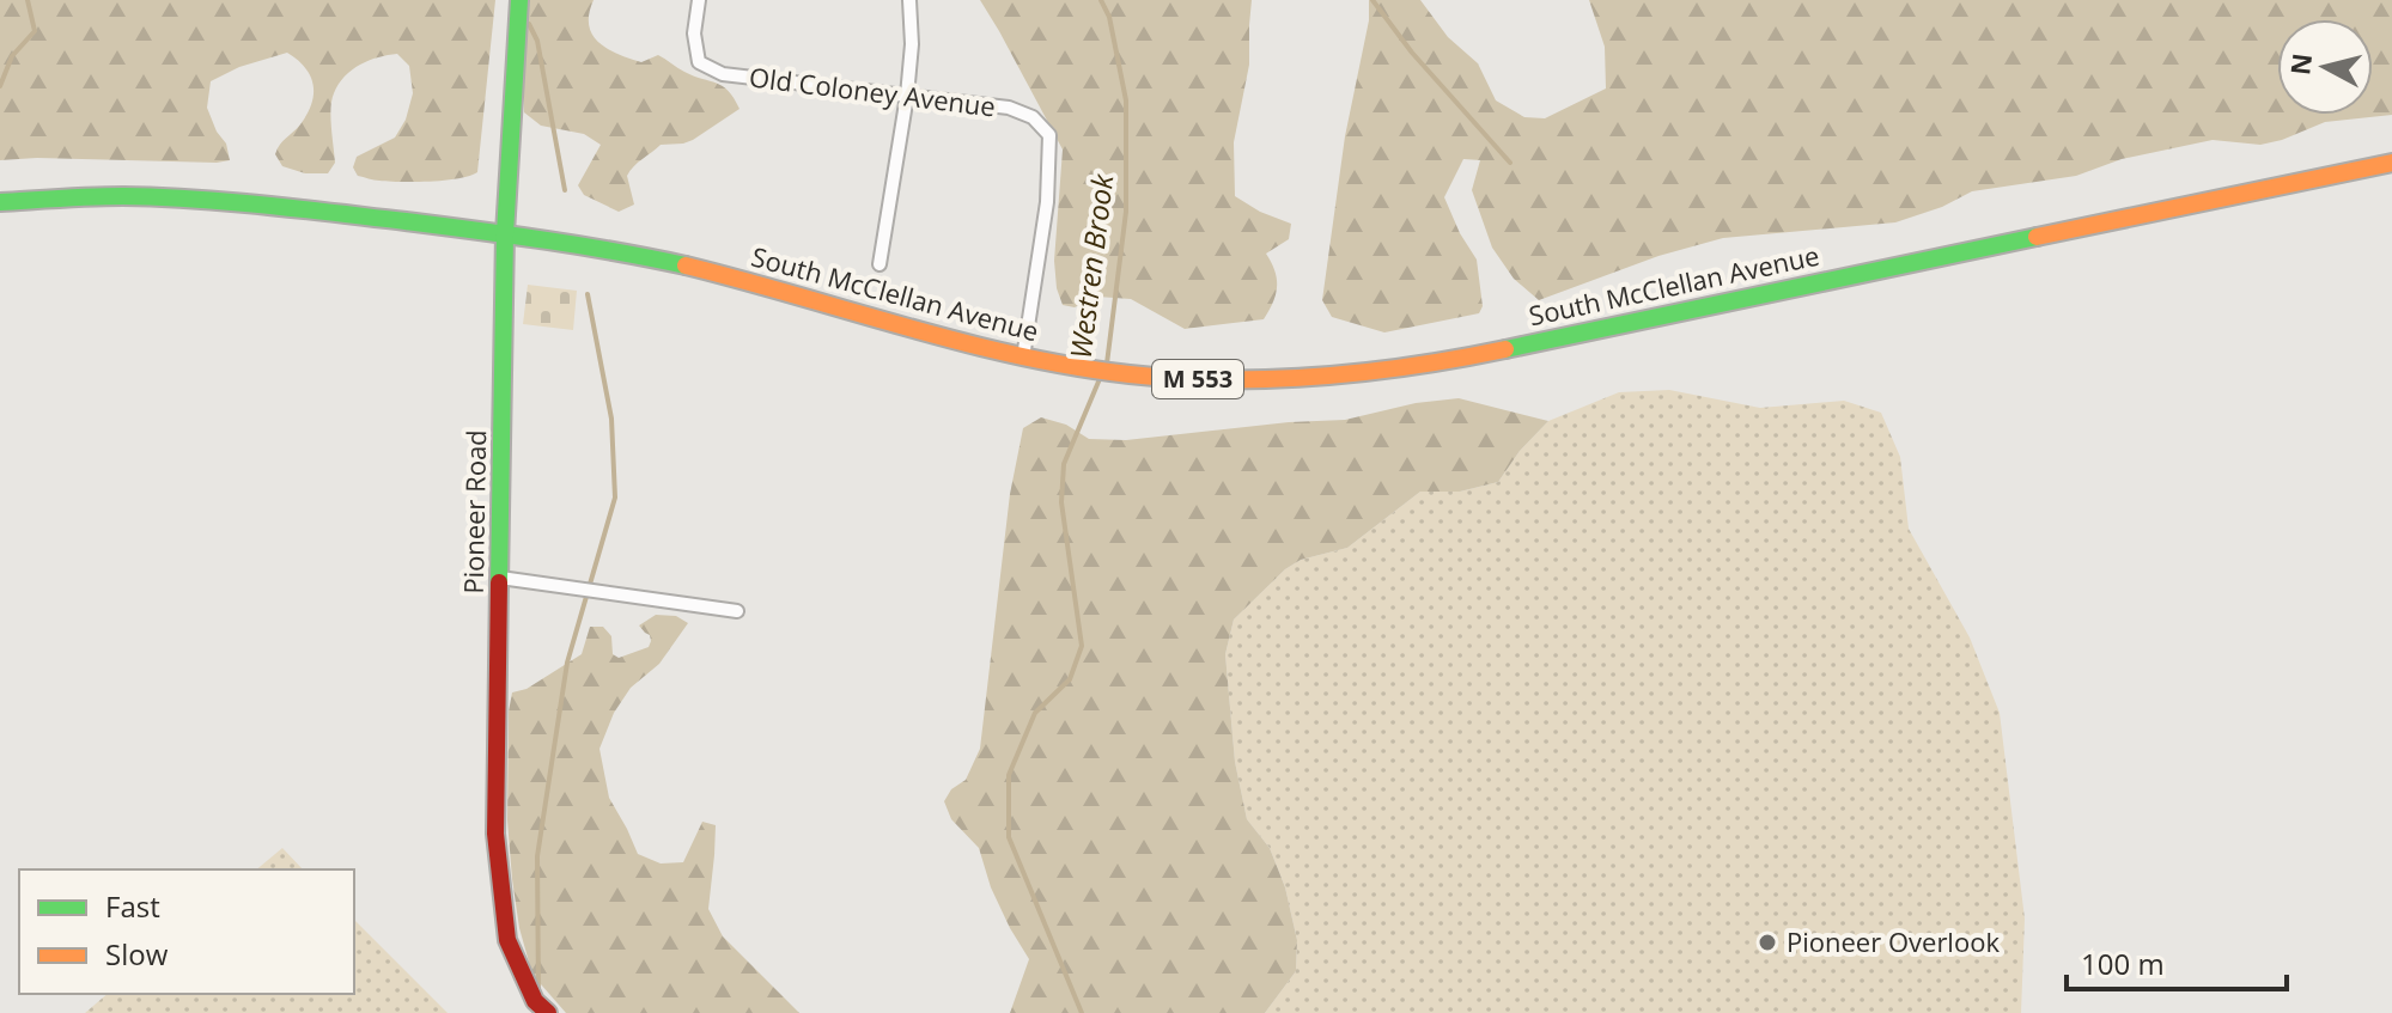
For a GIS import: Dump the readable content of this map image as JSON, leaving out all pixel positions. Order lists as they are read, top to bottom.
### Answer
{
  "streets": {
    "main road": ["South McClellan Avenue", "M 553", "Pioneer Road"],
    "street": ["Old Coloney Avenue"]
  },
  "crossings": [
    ["Old Coloney Avenue", "South McClellan Avenue"],
    ["South McClellan Avenue", "Pioneer Road"]
  ],
  "water": ["Westren Brook"],
  "places": ["Pioneer Overlook"],
  "legend": ["Fast", "Slow"],
  "scale_bar": "100 m",
  "north": "left"
}
